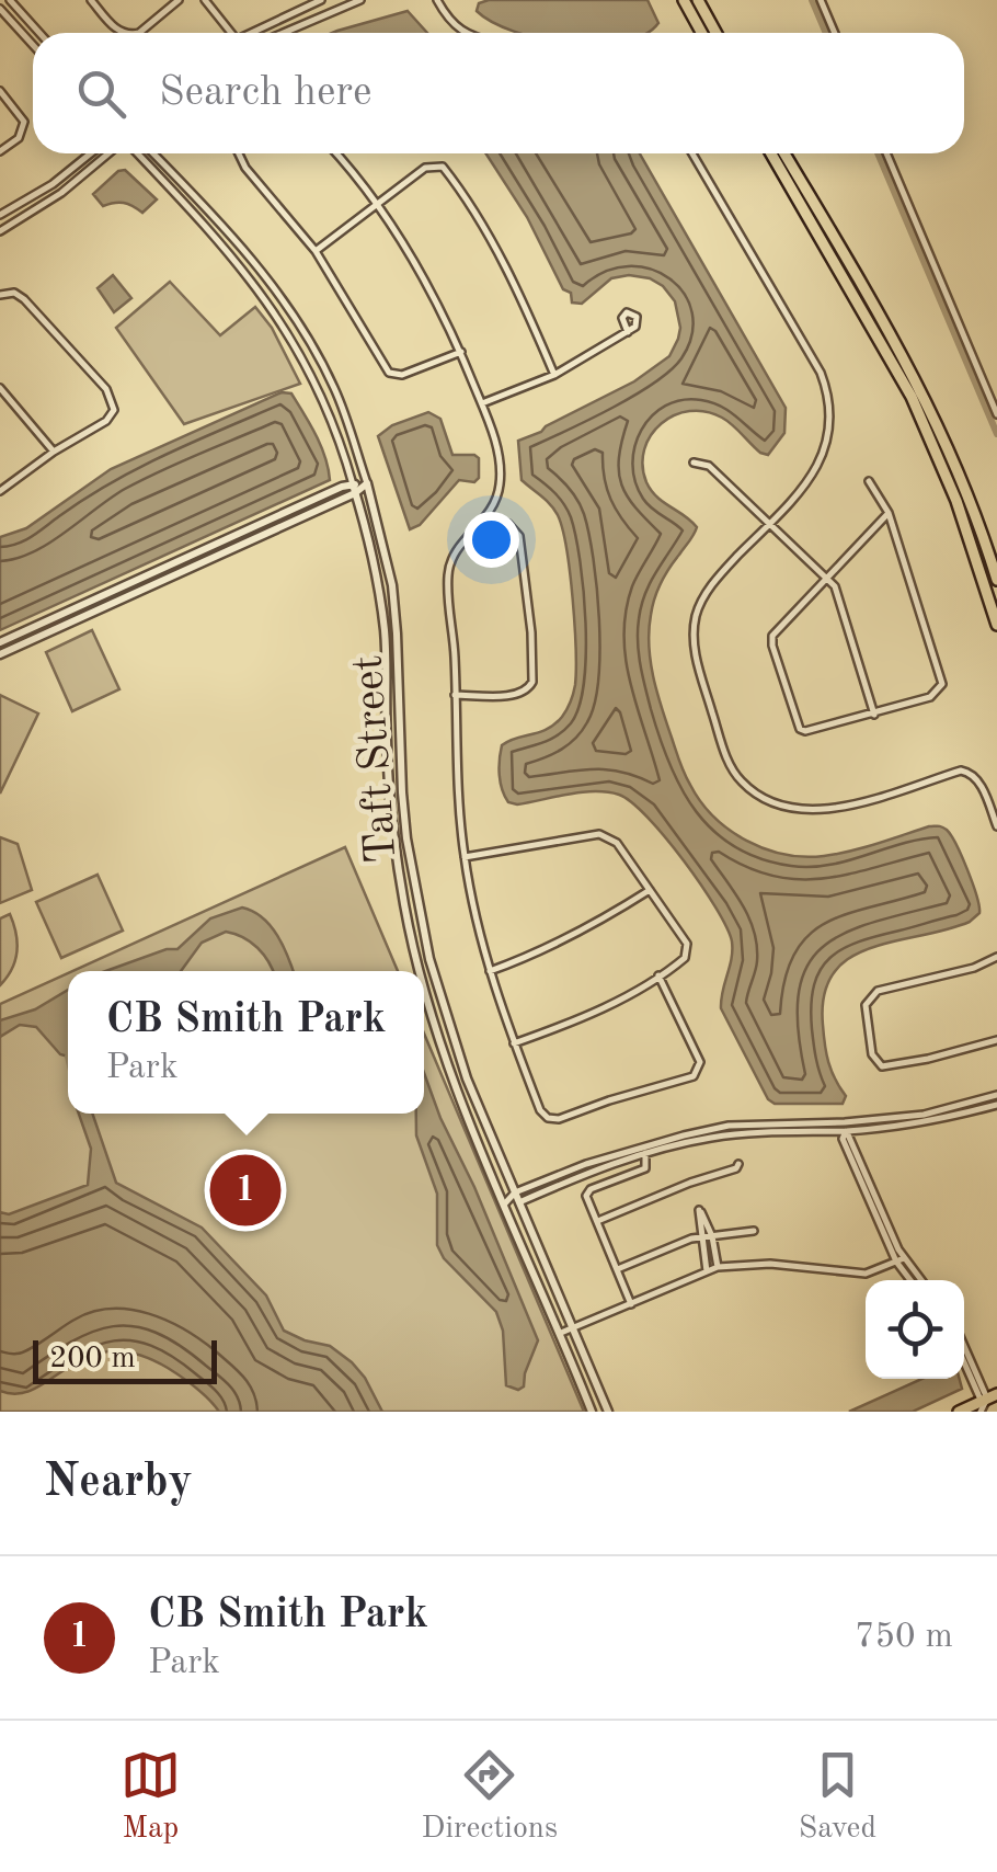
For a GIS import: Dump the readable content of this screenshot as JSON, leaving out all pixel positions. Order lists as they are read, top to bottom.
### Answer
{
  "streets": {
    "street": ["Taft Street"]
  },
  "scale_bar": "200 m",
  "page": {
    "search": "Search here",
    "popup": ["CB Smith Park", "Park"],
    "pins": "1",
    "scale": "200 m",
    "heading": "Nearby",
    "list": [
      {
        "mark": "1",
        "name": "CB Smith Park",
        "note": "Park",
        "value": "750 m"
      }
    ],
    "nav": ["Map", "Directions", "Saved"]
  }
}
